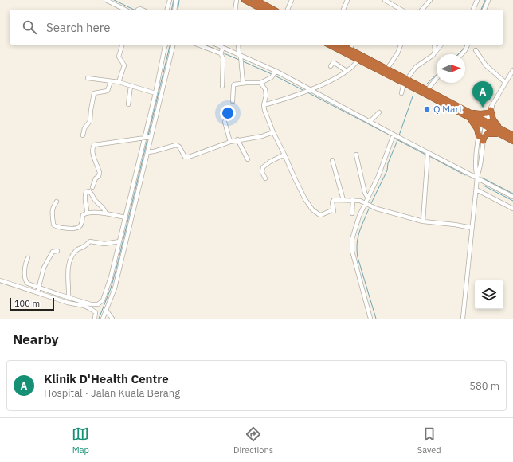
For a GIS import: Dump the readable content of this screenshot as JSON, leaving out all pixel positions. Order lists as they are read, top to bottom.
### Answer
{
  "places": ["Q Mart"],
  "scale_bar": "100 m",
  "north": "right",
  "page": {
    "search": "Search here",
    "pins": "A",
    "scale": "100 m",
    "heading": "Nearby",
    "list": [
      {
        "mark": "A",
        "name": "Klinik D'Health Centre",
        "note": "Hospital · Jalan Kuala Berang",
        "value": "580 m"
      }
    ],
    "nav": ["Map", "Directions", "Saved"]
  }
}
